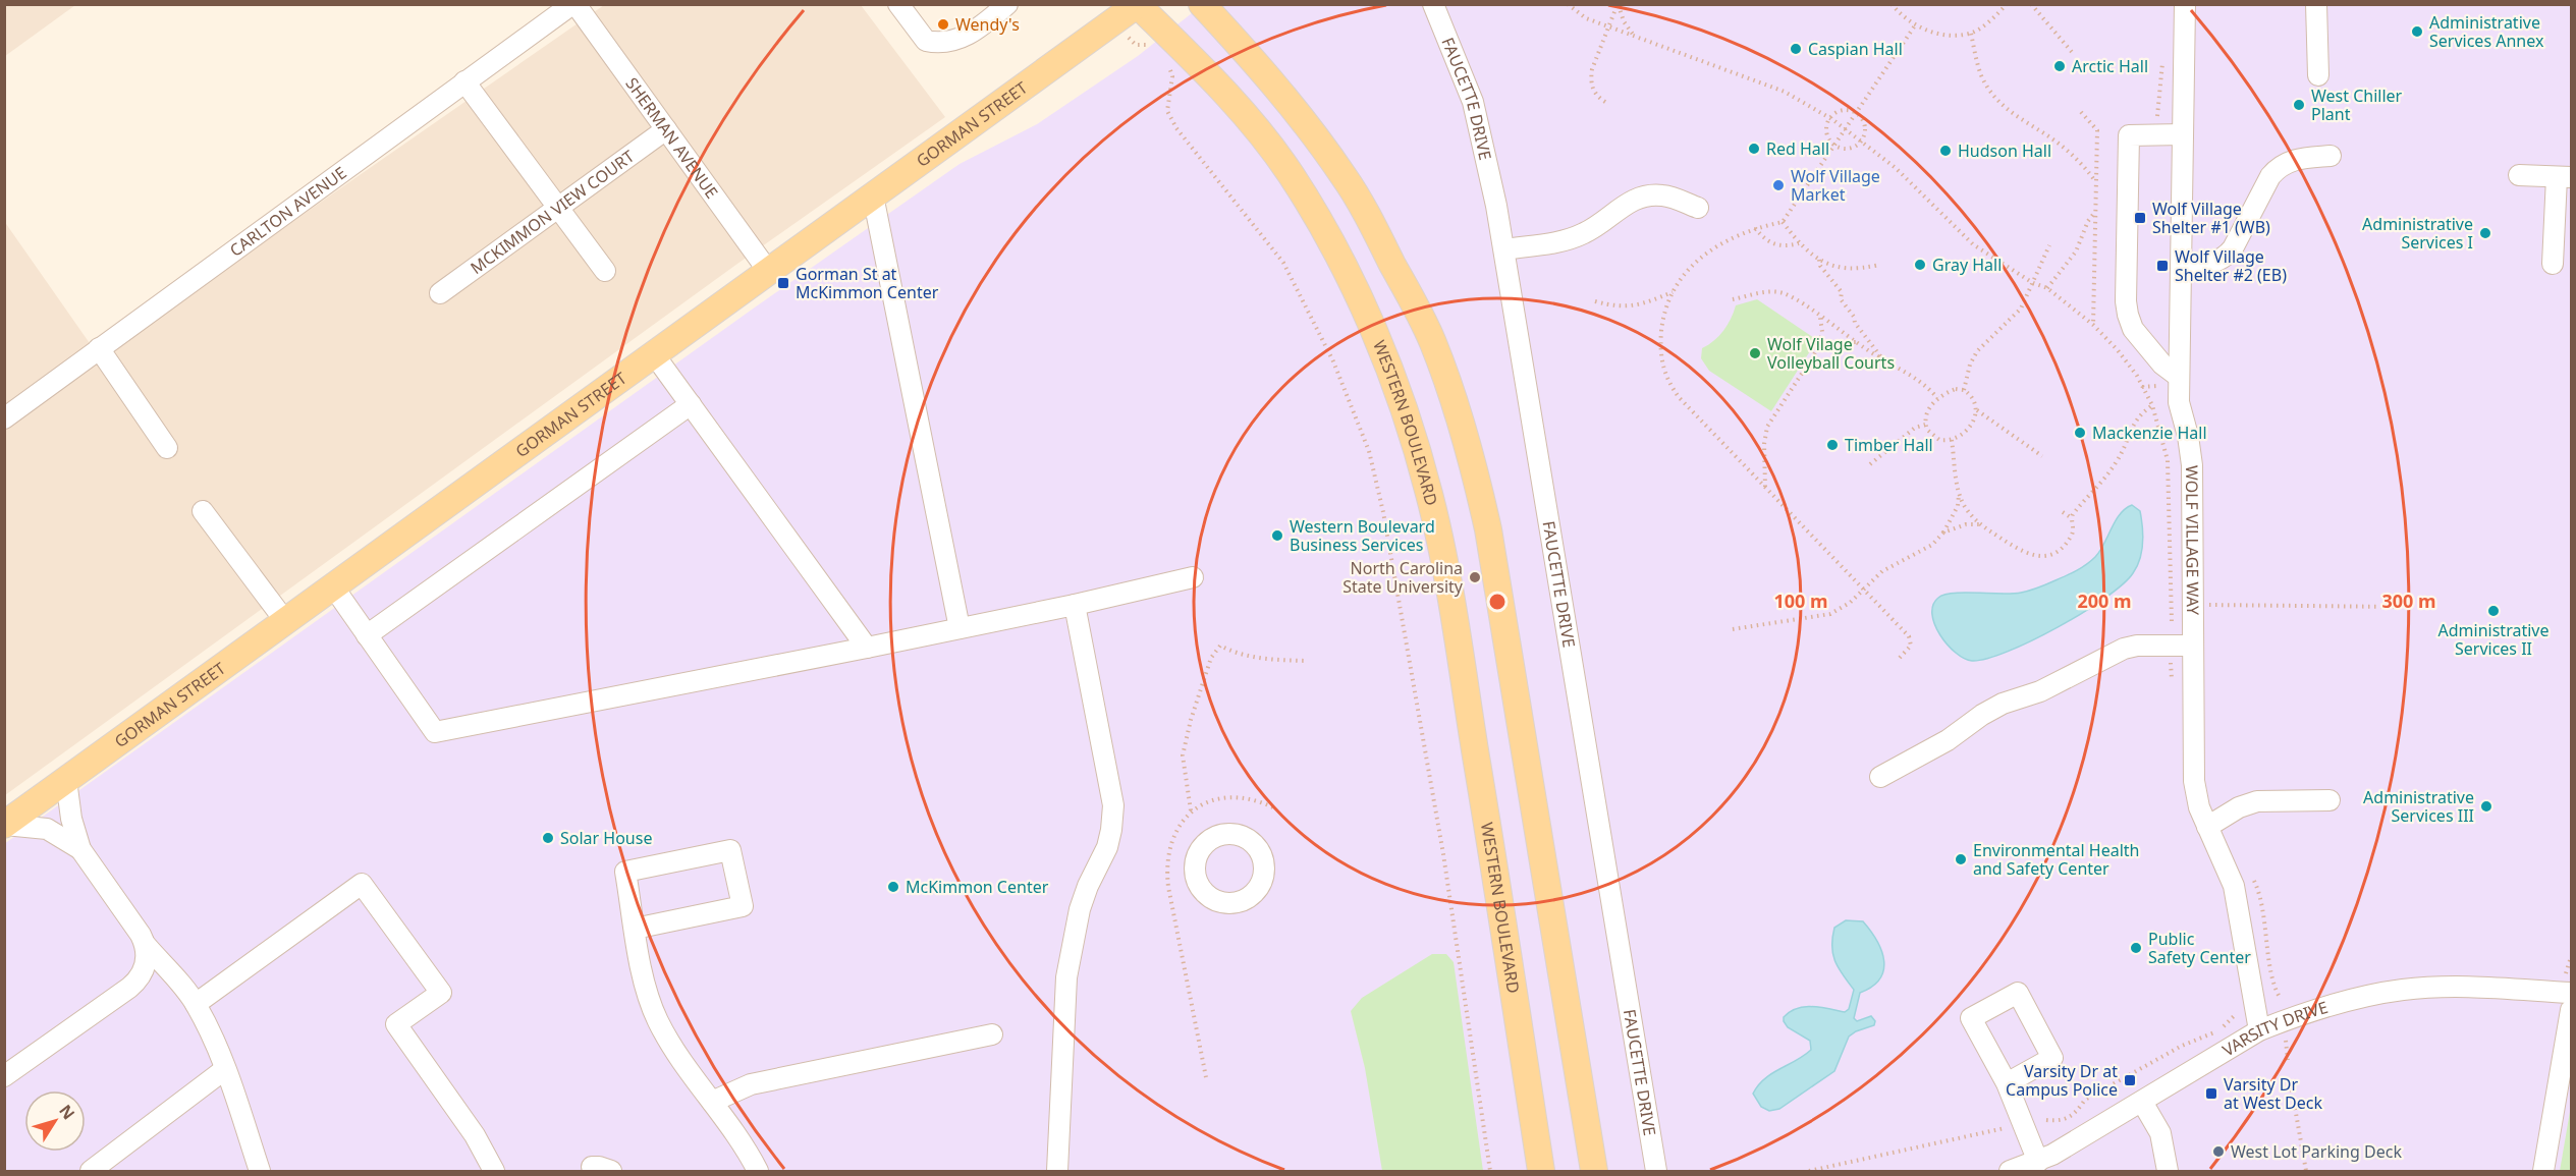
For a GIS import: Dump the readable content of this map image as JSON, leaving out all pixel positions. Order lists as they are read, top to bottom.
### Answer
{
  "streets": {
    "main road": ["GORMAN STREET", "WESTERN BOULEVARD"],
    "street": [
      "FAUCETTE DRIVE",
      "SHERMAN AVENUE",
      "CARLTON AVENUE",
      "MCKIMMON VIEW COURT",
      "WOLF VILLAGE WAY",
      "VARSITY DRIVE"
    ]
  },
  "crossings": [
    ["GORMAN STREET", "SHERMAN AVENUE"],
    ["GORMAN STREET", "WESTERN BOULEVARD"],
    ["SHERMAN AVENUE", "CARLTON AVENUE"],
    ["SHERMAN AVENUE", "MCKIMMON VIEW COURT"],
    ["WOLF VILLAGE WAY", "VARSITY DRIVE"]
  ],
  "places": {
    "other": [
      "Wendy's",
      "Administrative Services Annex",
      "Caspian Hall",
      "Arctic Hall",
      "West Chiller Plant",
      "Red Hall",
      "Hudson Hall",
      "Wolf Village Market",
      "Administrative Services I",
      "Gray Hall",
      "Wolf Vilage Volleyball Courts",
      "Mackenzie Hall",
      "Timber Hall",
      "Western Boulevard Business Services",
      "North Carolina State University",
      "Administrative Services II",
      "Administrative Services III",
      "Solar House",
      "Environmental Health and Safety Center",
      "McKimmon Center",
      "Public Safety Center",
      "West Lot Parking Deck"
    ],
    "transit": [
      "Wolf Village Shelter #1 (WB)",
      "Wolf Village Shelter #2 (EB)",
      "Gorman St at McKimmon Center",
      "Varsity Dr at Campus Police",
      "Varsity Dr at West Deck"
    ]
  },
  "north": "top right",
  "rings": ["100 m", "200 m", "300 m"]
}
